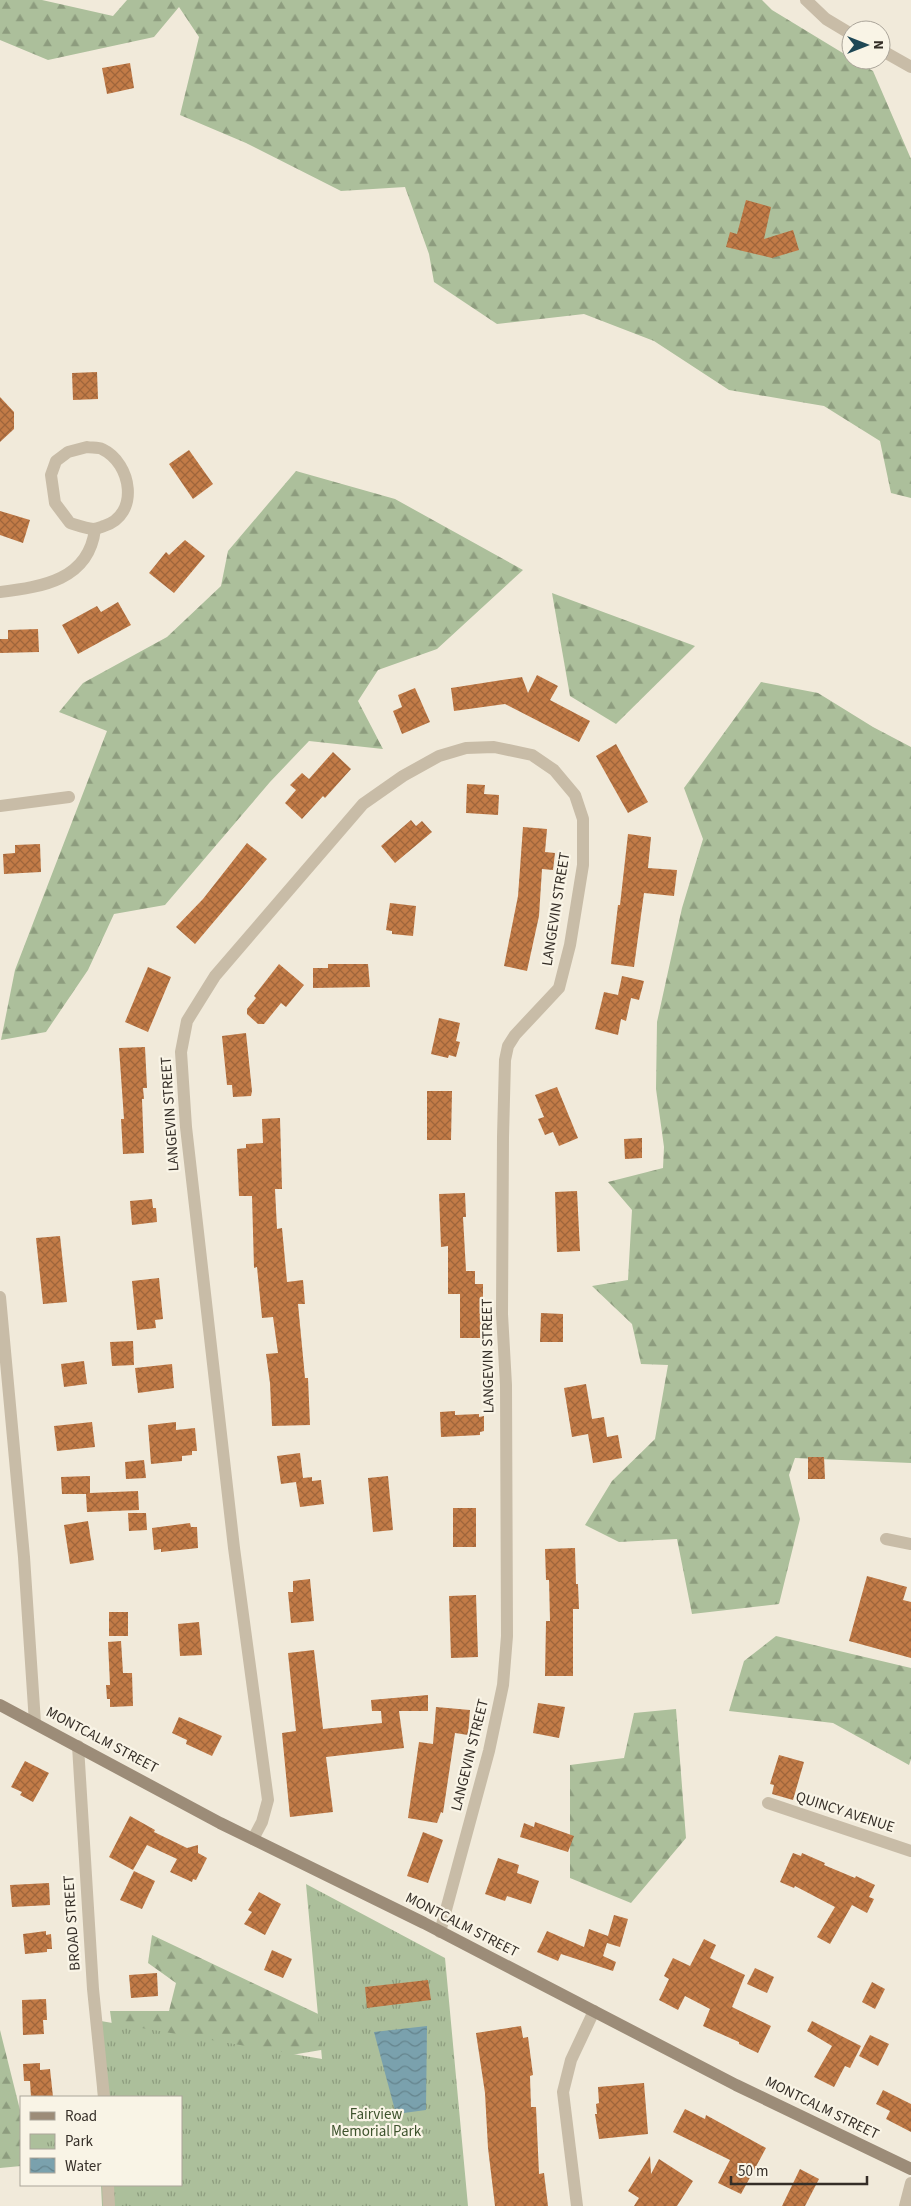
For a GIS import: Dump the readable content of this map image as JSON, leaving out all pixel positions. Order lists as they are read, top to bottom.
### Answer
{
  "streets": {
    "main road": ["MONTCALM STREET"],
    "street": ["LANGEVIN STREET", "QUINCY AVENUE", "BROAD STREET"]
  },
  "crossings": [
    ["LANGEVIN STREET", "MONTCALM STREET"],
    ["MONTCALM STREET", "BROAD STREET"]
  ],
  "parks": ["Fairview Memorial Park"],
  "legend": ["Road", "Park", "Water"],
  "scale_bar": "50 m",
  "north": "right"
}
